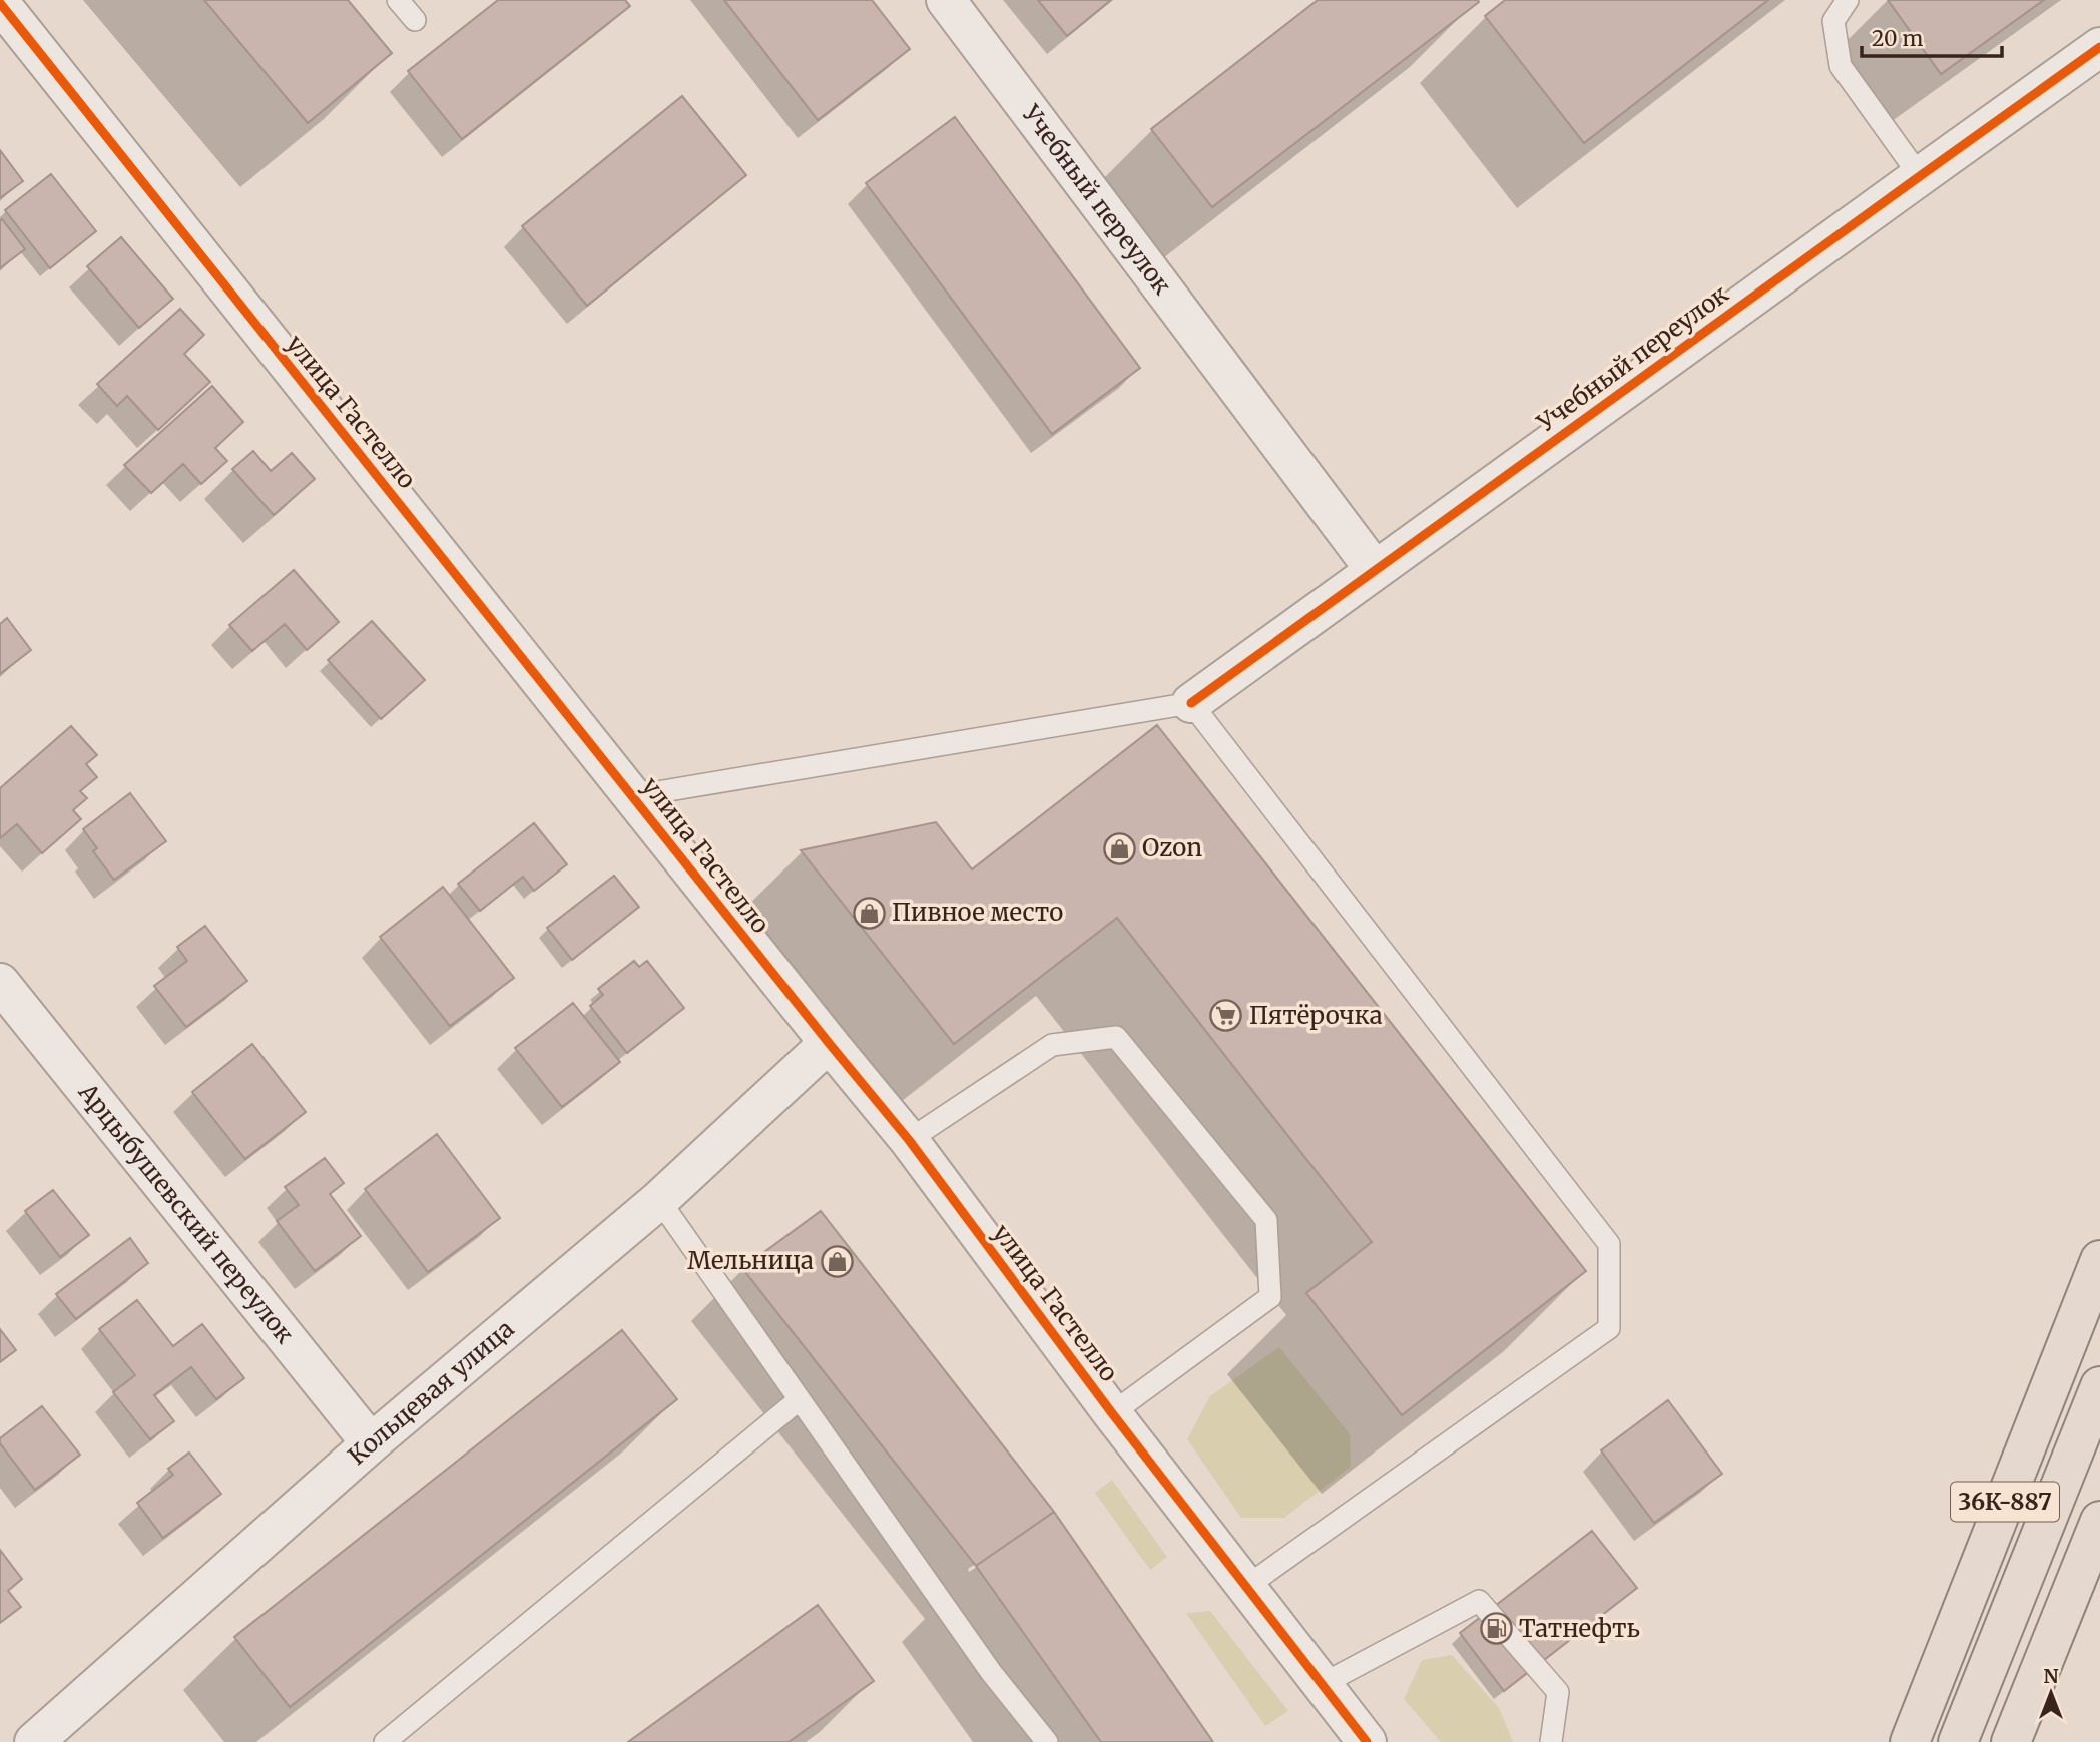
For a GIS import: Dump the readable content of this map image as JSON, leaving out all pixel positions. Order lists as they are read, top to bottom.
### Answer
{
  "streets": {
    "main road": ["36К-887"],
    "street": [
      "Учебный переулок",
      "улица Гастелло",
      "Арцыбушевский переулок",
      "Кольцевая улица"
    ]
  },
  "crossings": [
    ["улица Гастелло", "Кольцевая улица"],
    ["Арцыбушевский переулок", "Кольцевая улица"]
  ],
  "places": {
    "shop": ["Ozon", "Пивное место", "Мельница"],
    "supermarket": ["Пятёрочка"],
    "fuel station": ["Татнефть"]
  },
  "scale_bar": "20 m",
  "north": "top"
}
